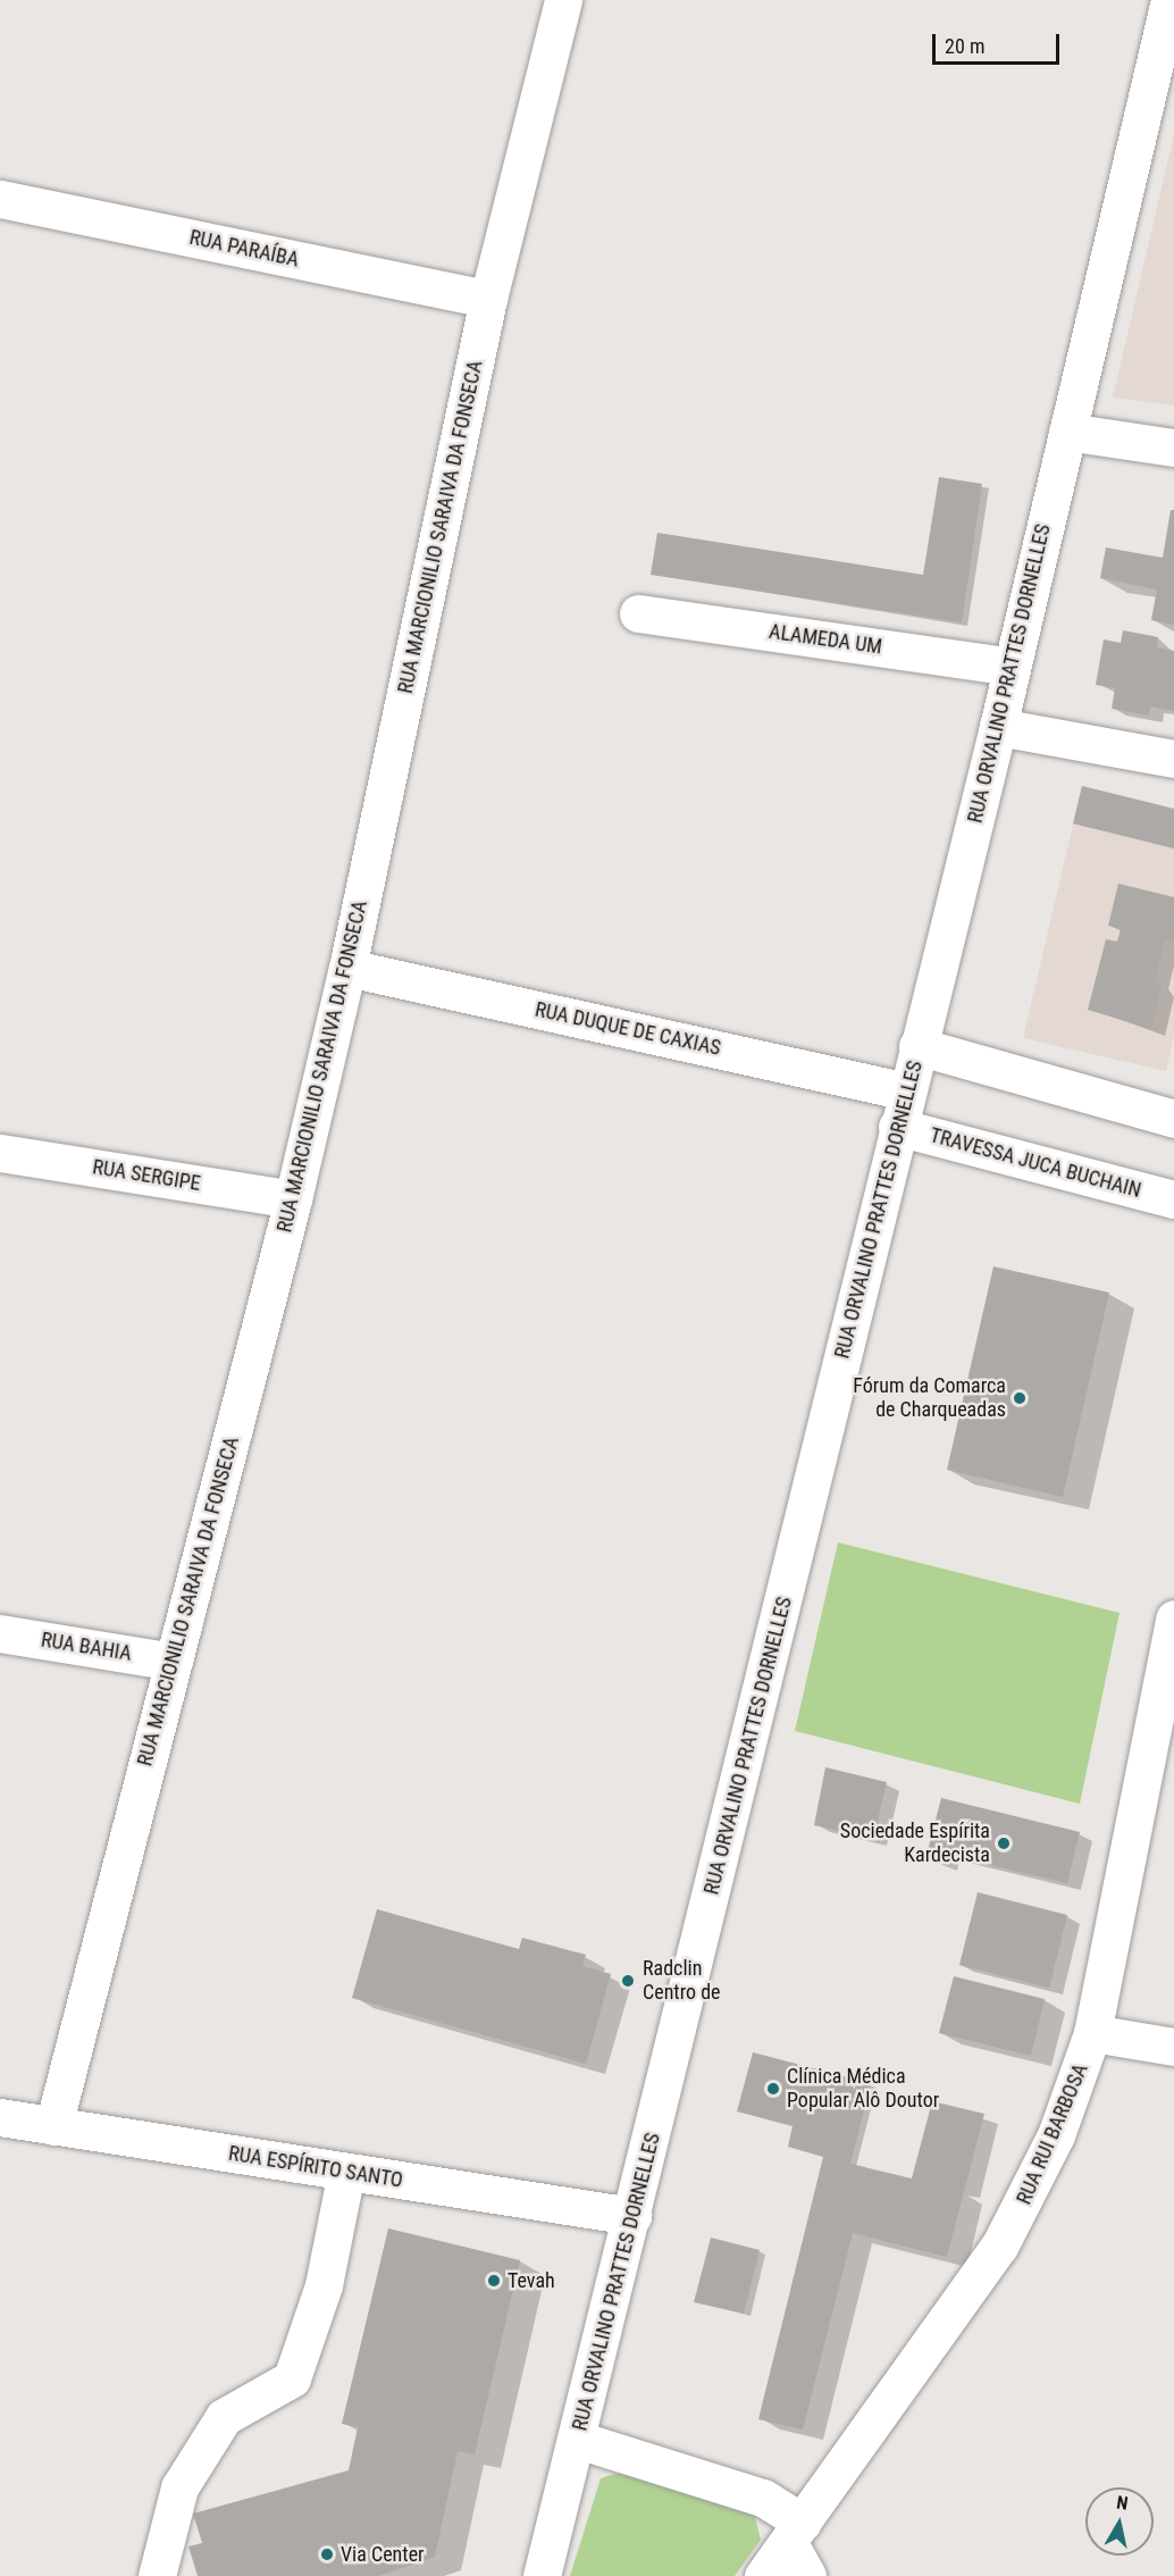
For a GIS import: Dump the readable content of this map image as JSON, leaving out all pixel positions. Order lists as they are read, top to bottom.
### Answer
{
  "streets": {
    "street": [
      "RUA PARAÍBA",
      "RUA MARCIONILIO SARAIVA DA FONSECA",
      "ALAMEDA UM",
      "RUA ORVALINO PRATTES DORNELLES",
      "RUA DUQUE DE CAXIAS",
      "TRAVESSA JUCA BUCHAIN",
      "RUA SERGIPE",
      "RUA BAHIA",
      "RUA RUI BARBOSA",
      "RUA ESPÍRITO SANTO"
    ]
  },
  "crossings": [
    ["RUA PARAÍBA", "RUA MARCIONILIO SARAIVA DA FONSECA"],
    ["RUA MARCIONILIO SARAIVA DA FONSECA", "RUA DUQUE DE CAXIAS"],
    ["RUA MARCIONILIO SARAIVA DA FONSECA", "RUA SERGIPE"],
    ["RUA MARCIONILIO SARAIVA DA FONSECA", "RUA BAHIA"],
    ["RUA MARCIONILIO SARAIVA DA FONSECA", "RUA ESPÍRITO SANTO"],
    ["ALAMEDA UM", "RUA ORVALINO PRATTES DORNELLES"],
    ["RUA ORVALINO PRATTES DORNELLES", "RUA DUQUE DE CAXIAS"],
    ["RUA ORVALINO PRATTES DORNELLES", "TRAVESSA JUCA BUCHAIN"],
    ["RUA ORVALINO PRATTES DORNELLES", "RUA ESPÍRITO SANTO"]
  ],
  "places": [
    "Fórum da Comarca de Charqueadas",
    "Sociedade Espírita Kardecista",
    "Radclin Centro de",
    "Clínica Médica Popular Alô Doutor",
    "Tevah",
    "Via Center"
  ],
  "scale_bar": "20 m",
  "north": "top"
}
